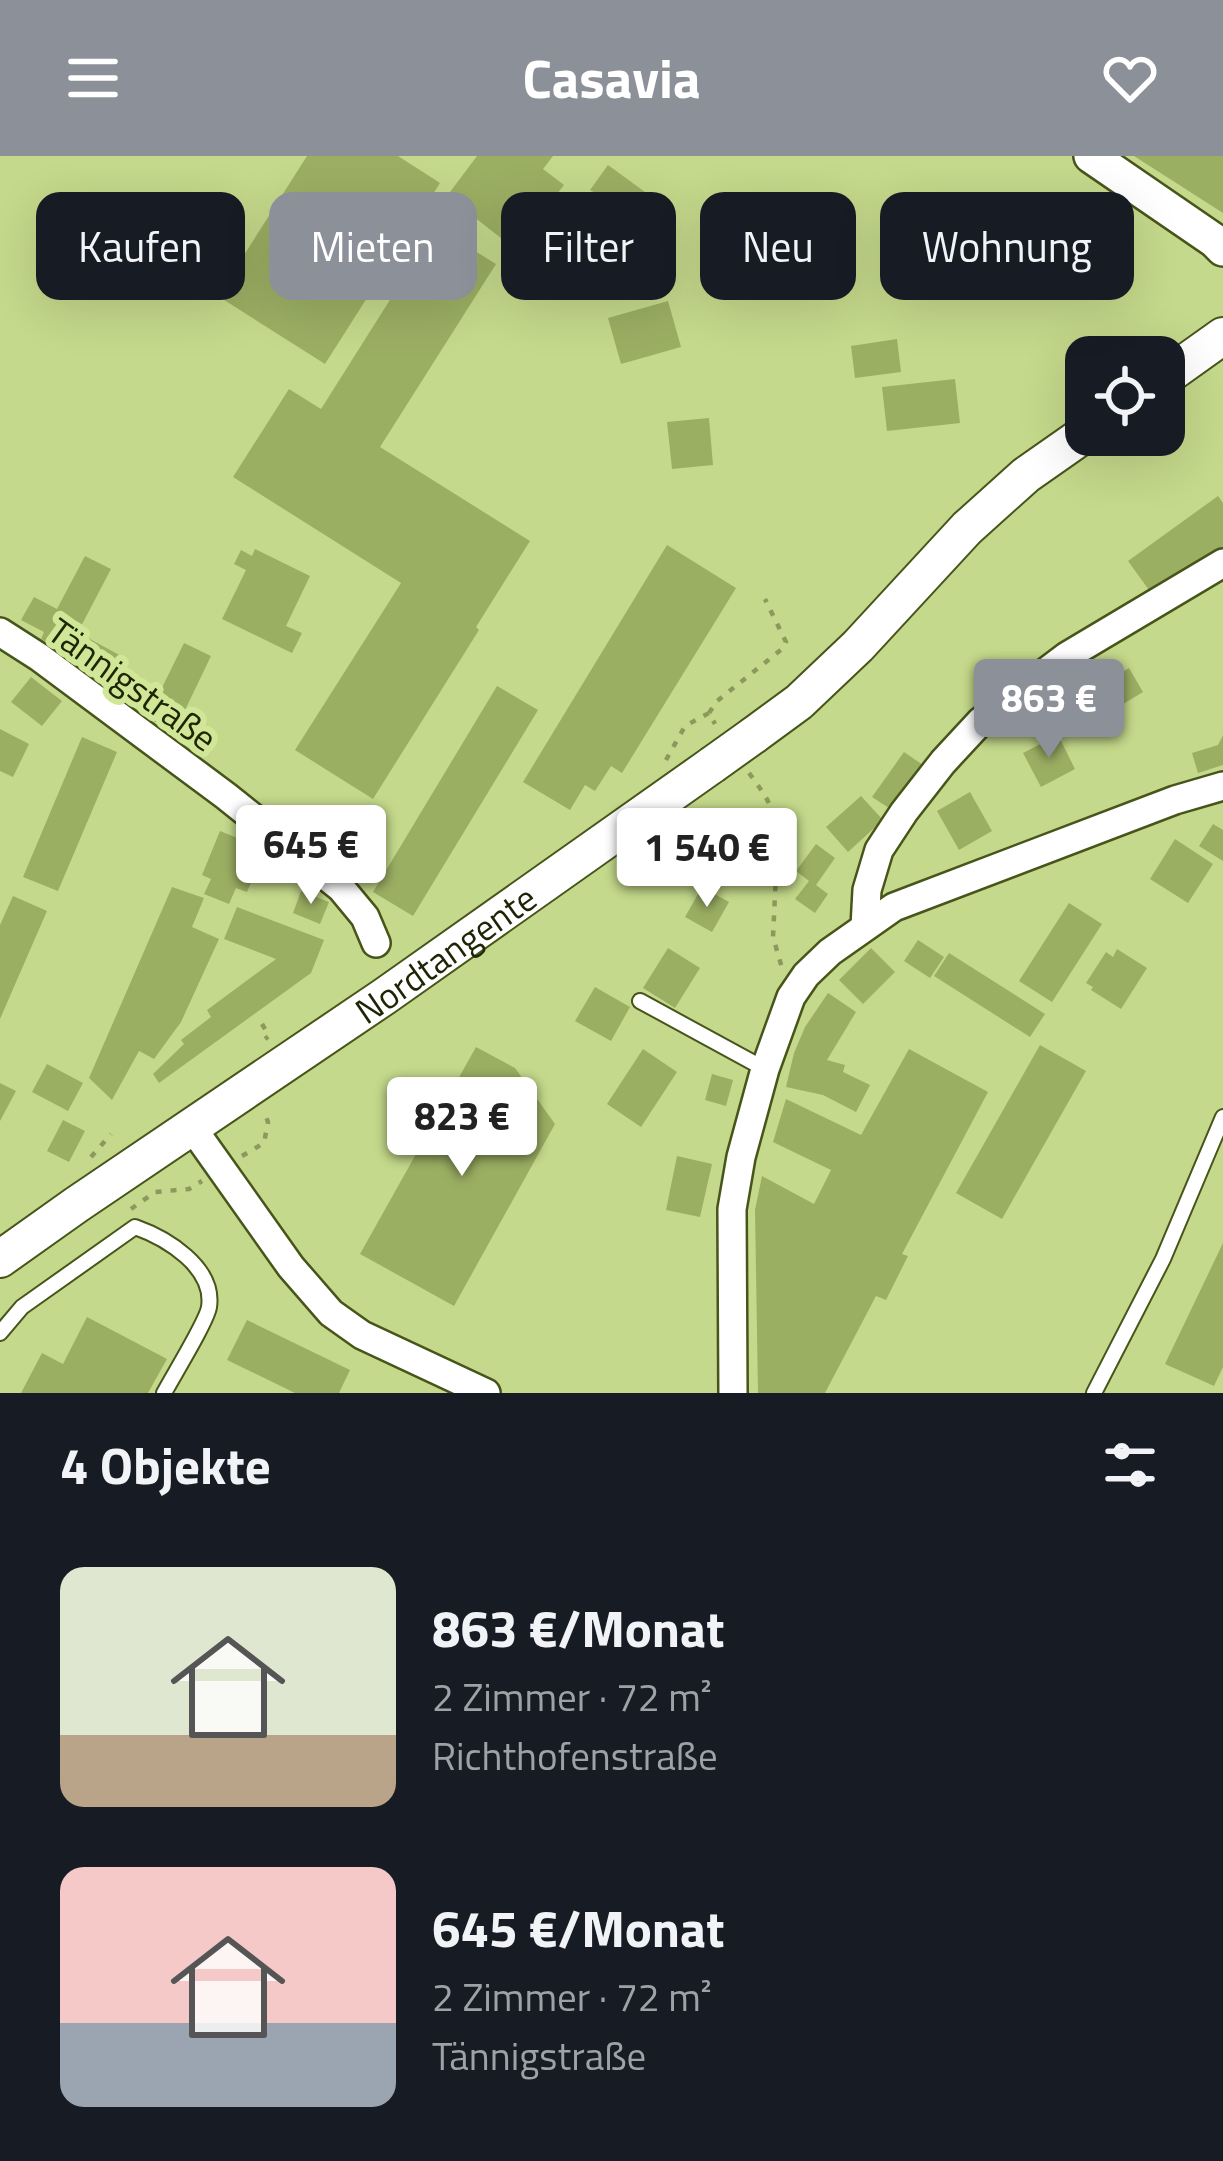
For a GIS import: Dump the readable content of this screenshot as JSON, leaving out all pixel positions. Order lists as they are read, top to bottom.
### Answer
{
  "streets": {
    "main road": ["Nordtangente"],
    "street": ["Tännigstraße"]
  },
  "page": {
    "header": "Casavia",
    "chip": [
      "Kaufen",
      "Mieten",
      "Filter",
      "Neu",
      "Wohnung"
    ],
    "price": [
      "863 €",
      "645 €",
      "1 540 €",
      "823 €"
    ],
    "heading": "4 Objekte",
    "list": [
      {
        "name": "863 €/Monat",
        "note": "2 Zimmer · 72 m² · Richthofenstraße"
      },
      {
        "name": "645 €/Monat",
        "note": "2 Zimmer · 72 m² · Tännigstraße"
      }
    ]
  }
}
